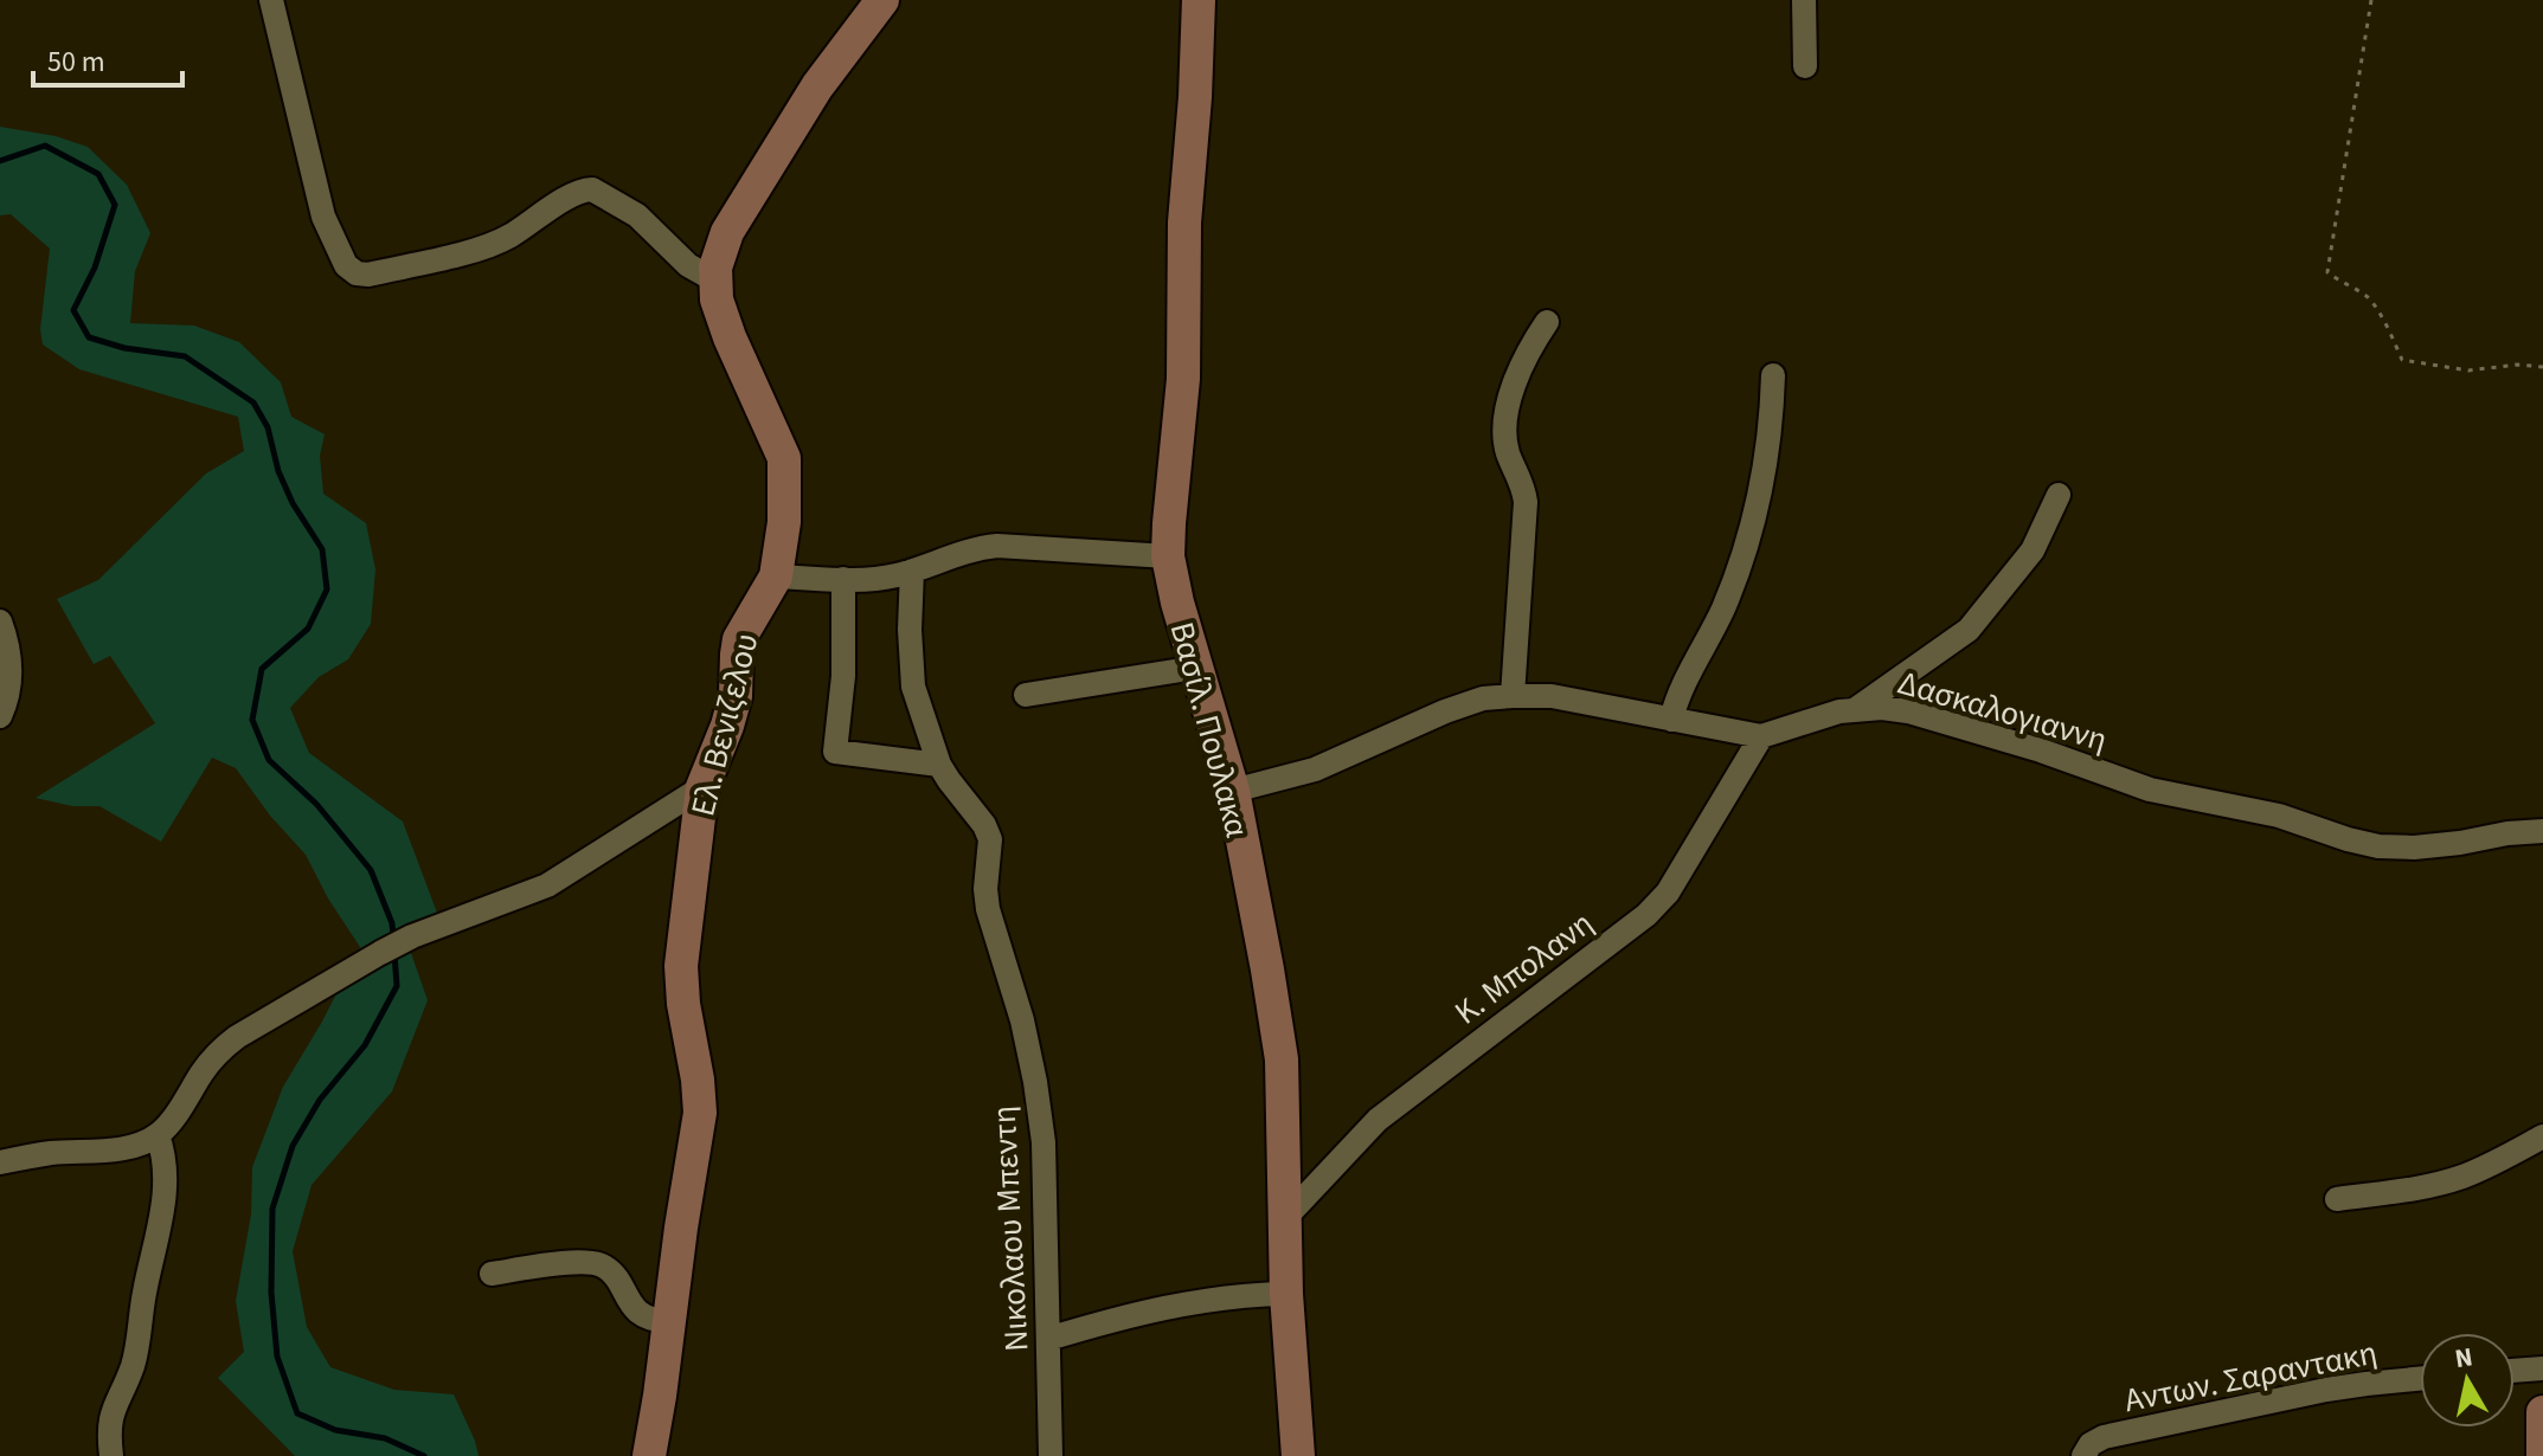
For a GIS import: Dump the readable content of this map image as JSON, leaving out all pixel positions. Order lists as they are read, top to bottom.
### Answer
{
  "streets": {
    "street": [
      "Δασκαλογιαννη",
      "Ελ. Βενιζελου",
      "Βασίλ. Πουλακα",
      "Κ. Μπολανη",
      "Νικολαου Μπεντη",
      "Αντων. Σαραντακη"
    ]
  },
  "crossings": [
    ["Δασκαλογιαννη", "Βασίλ. Πουλακα"],
    ["Δασκαλογιαννη", "Κ. Μπολανη"],
    ["Βασίλ. Πουλακα", "Κ. Μπολανη"]
  ],
  "scale_bar": "50 m",
  "north": "top"
}
